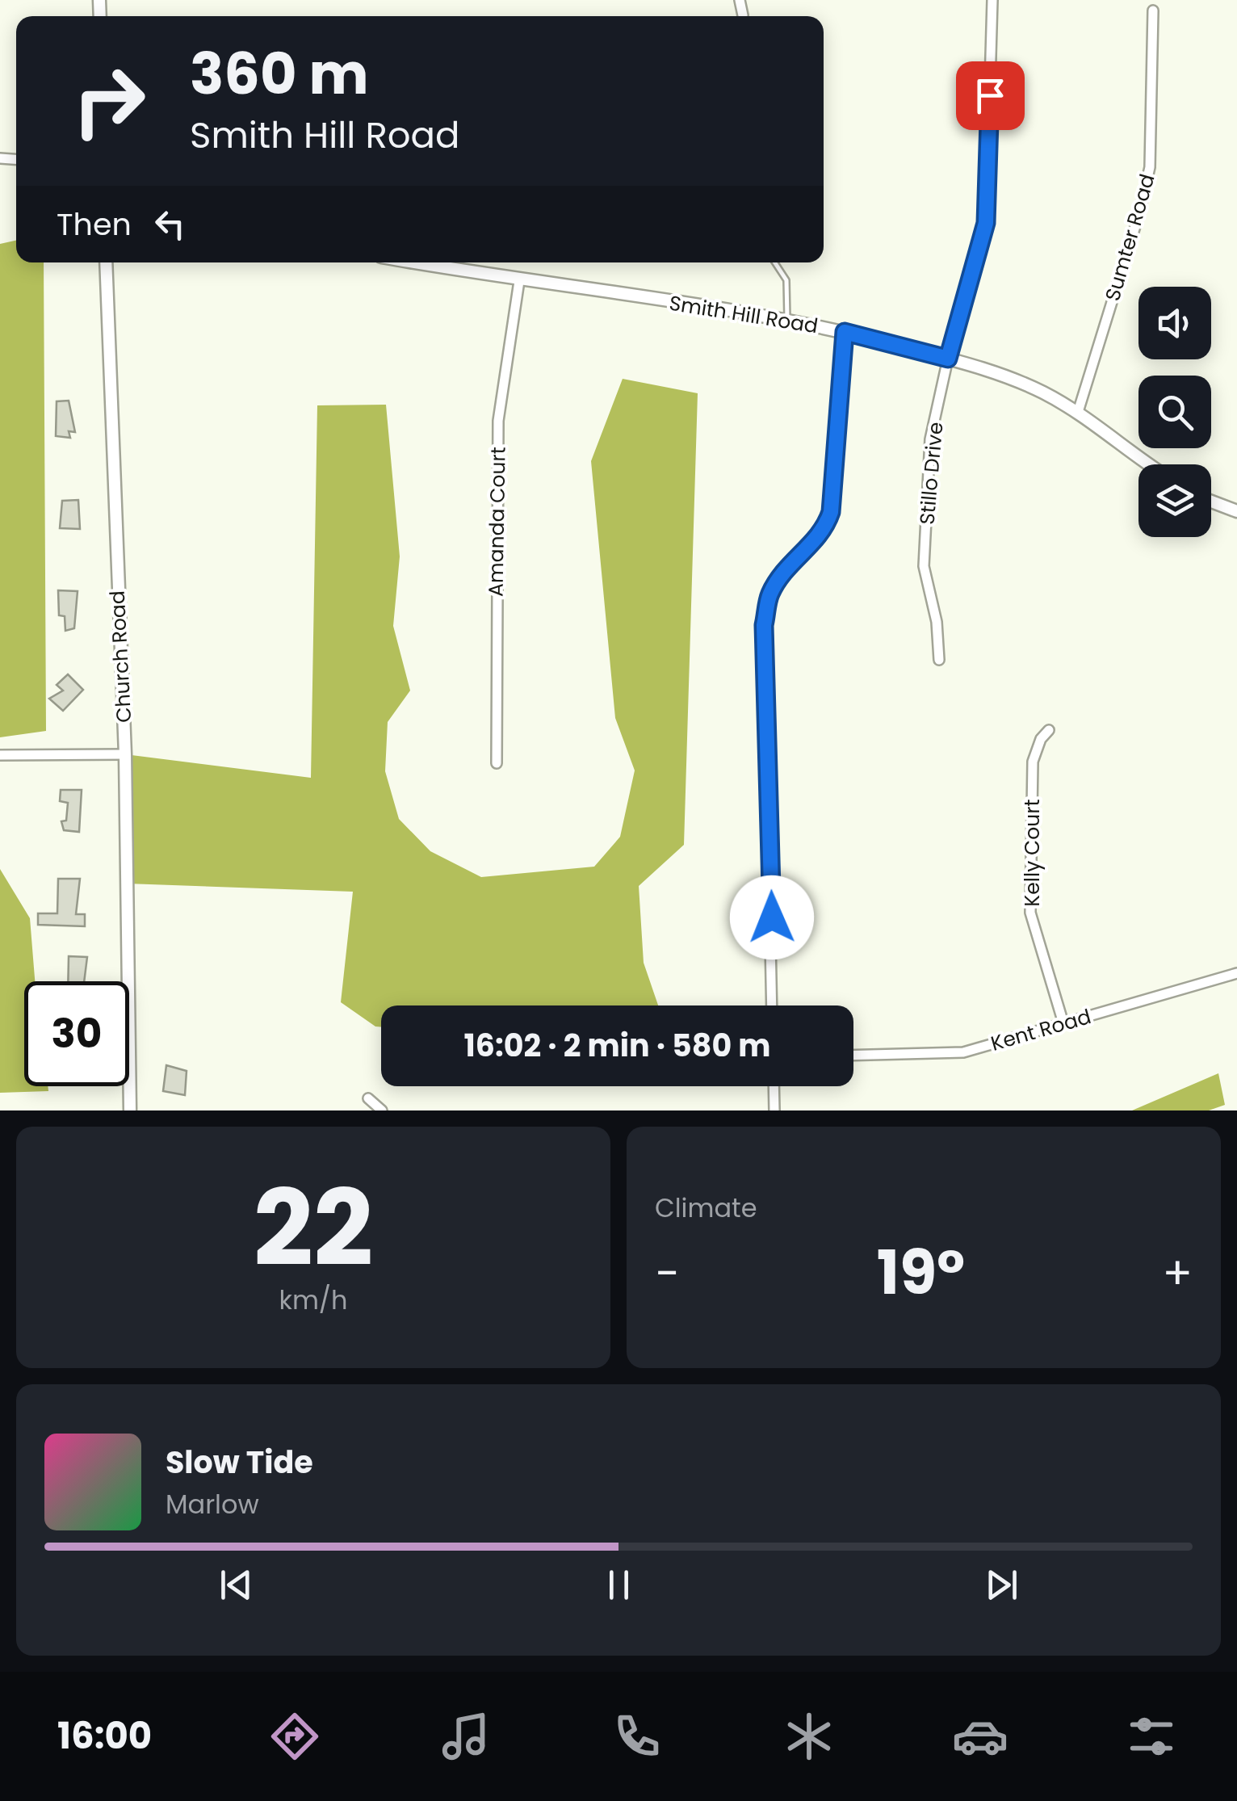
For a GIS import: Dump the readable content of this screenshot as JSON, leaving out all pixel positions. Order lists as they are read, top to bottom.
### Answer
{
  "streets": {
    "street": [
      "Sumter Road",
      "Smith Hill Road",
      "Stillo Drive",
      "Amanda Court",
      "Church Road",
      "Kelly Court",
      "Kent Road"
    ]
  },
  "crossings": [
    ["Sumter Road", "Smith Hill Road"],
    ["Smith Hill Road", "Stillo Drive"],
    ["Smith Hill Road", "Amanda Court"],
    ["Kelly Court", "Kent Road"]
  ],
  "page": {
    "turn": ["360 m", "Smith Hill Road"],
    "then": "Then",
    "limit": "30",
    "trip": "16:02 · 2 min · 580 m",
    "tile": [
      ["22", "km/h"],
      "Climate"
    ],
    "heat": ["−", "19°", "+"],
    "song": ["Slow Tide", "Marlow"],
    "tabs": "16:00"
  }
}
